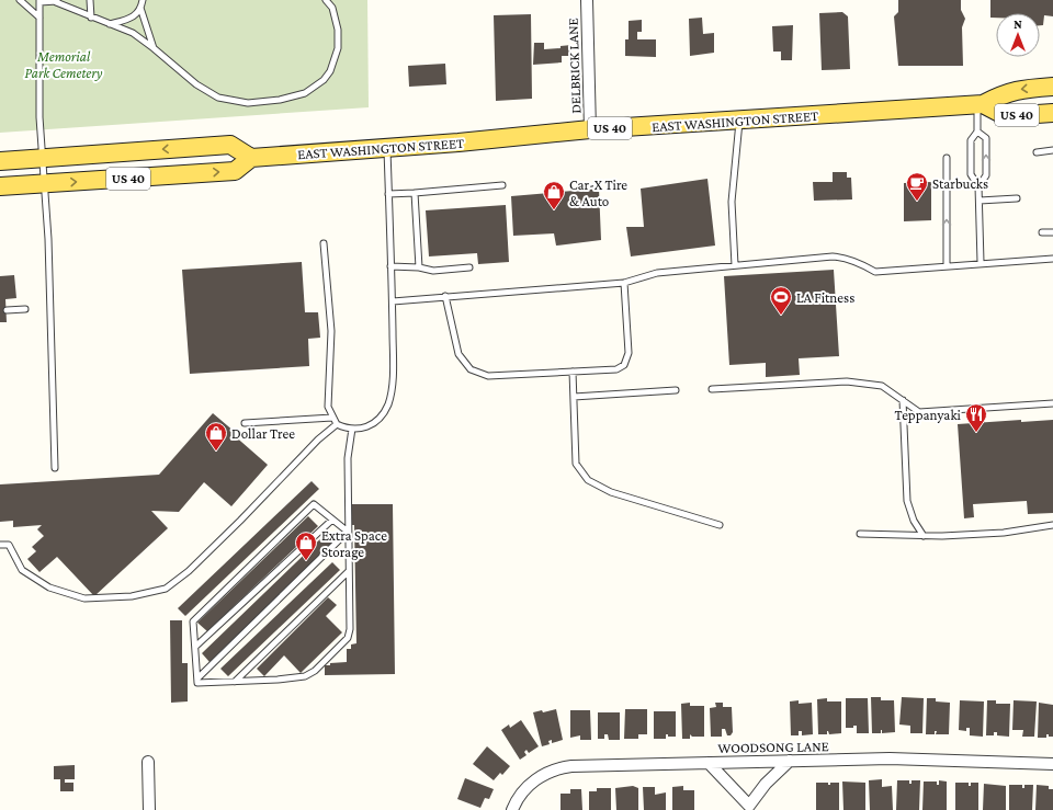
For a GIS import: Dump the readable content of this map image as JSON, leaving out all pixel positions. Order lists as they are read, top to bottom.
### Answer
{
  "streets": {
    "main road": ["US 40", "EAST WASHINGTON STREET"],
    "street": ["DELBRICK LANE", "WOODSONG LANE"]
  },
  "crossings": [
    ["DELBRICK LANE", "EAST WASHINGTON STREET"],
    ["US 40", "EAST WASHINGTON STREET"]
  ],
  "parks": ["Memorial Park Cemetery"],
  "places": {
    "cafe": ["Starbucks"],
    "shop": ["Car-X Tire & Auto", "Dollar Tree", "Extra Space Storage"],
    "sports": ["LA Fitness"],
    "restaurant": ["Teppanyaki"]
  },
  "north": "top"
}
